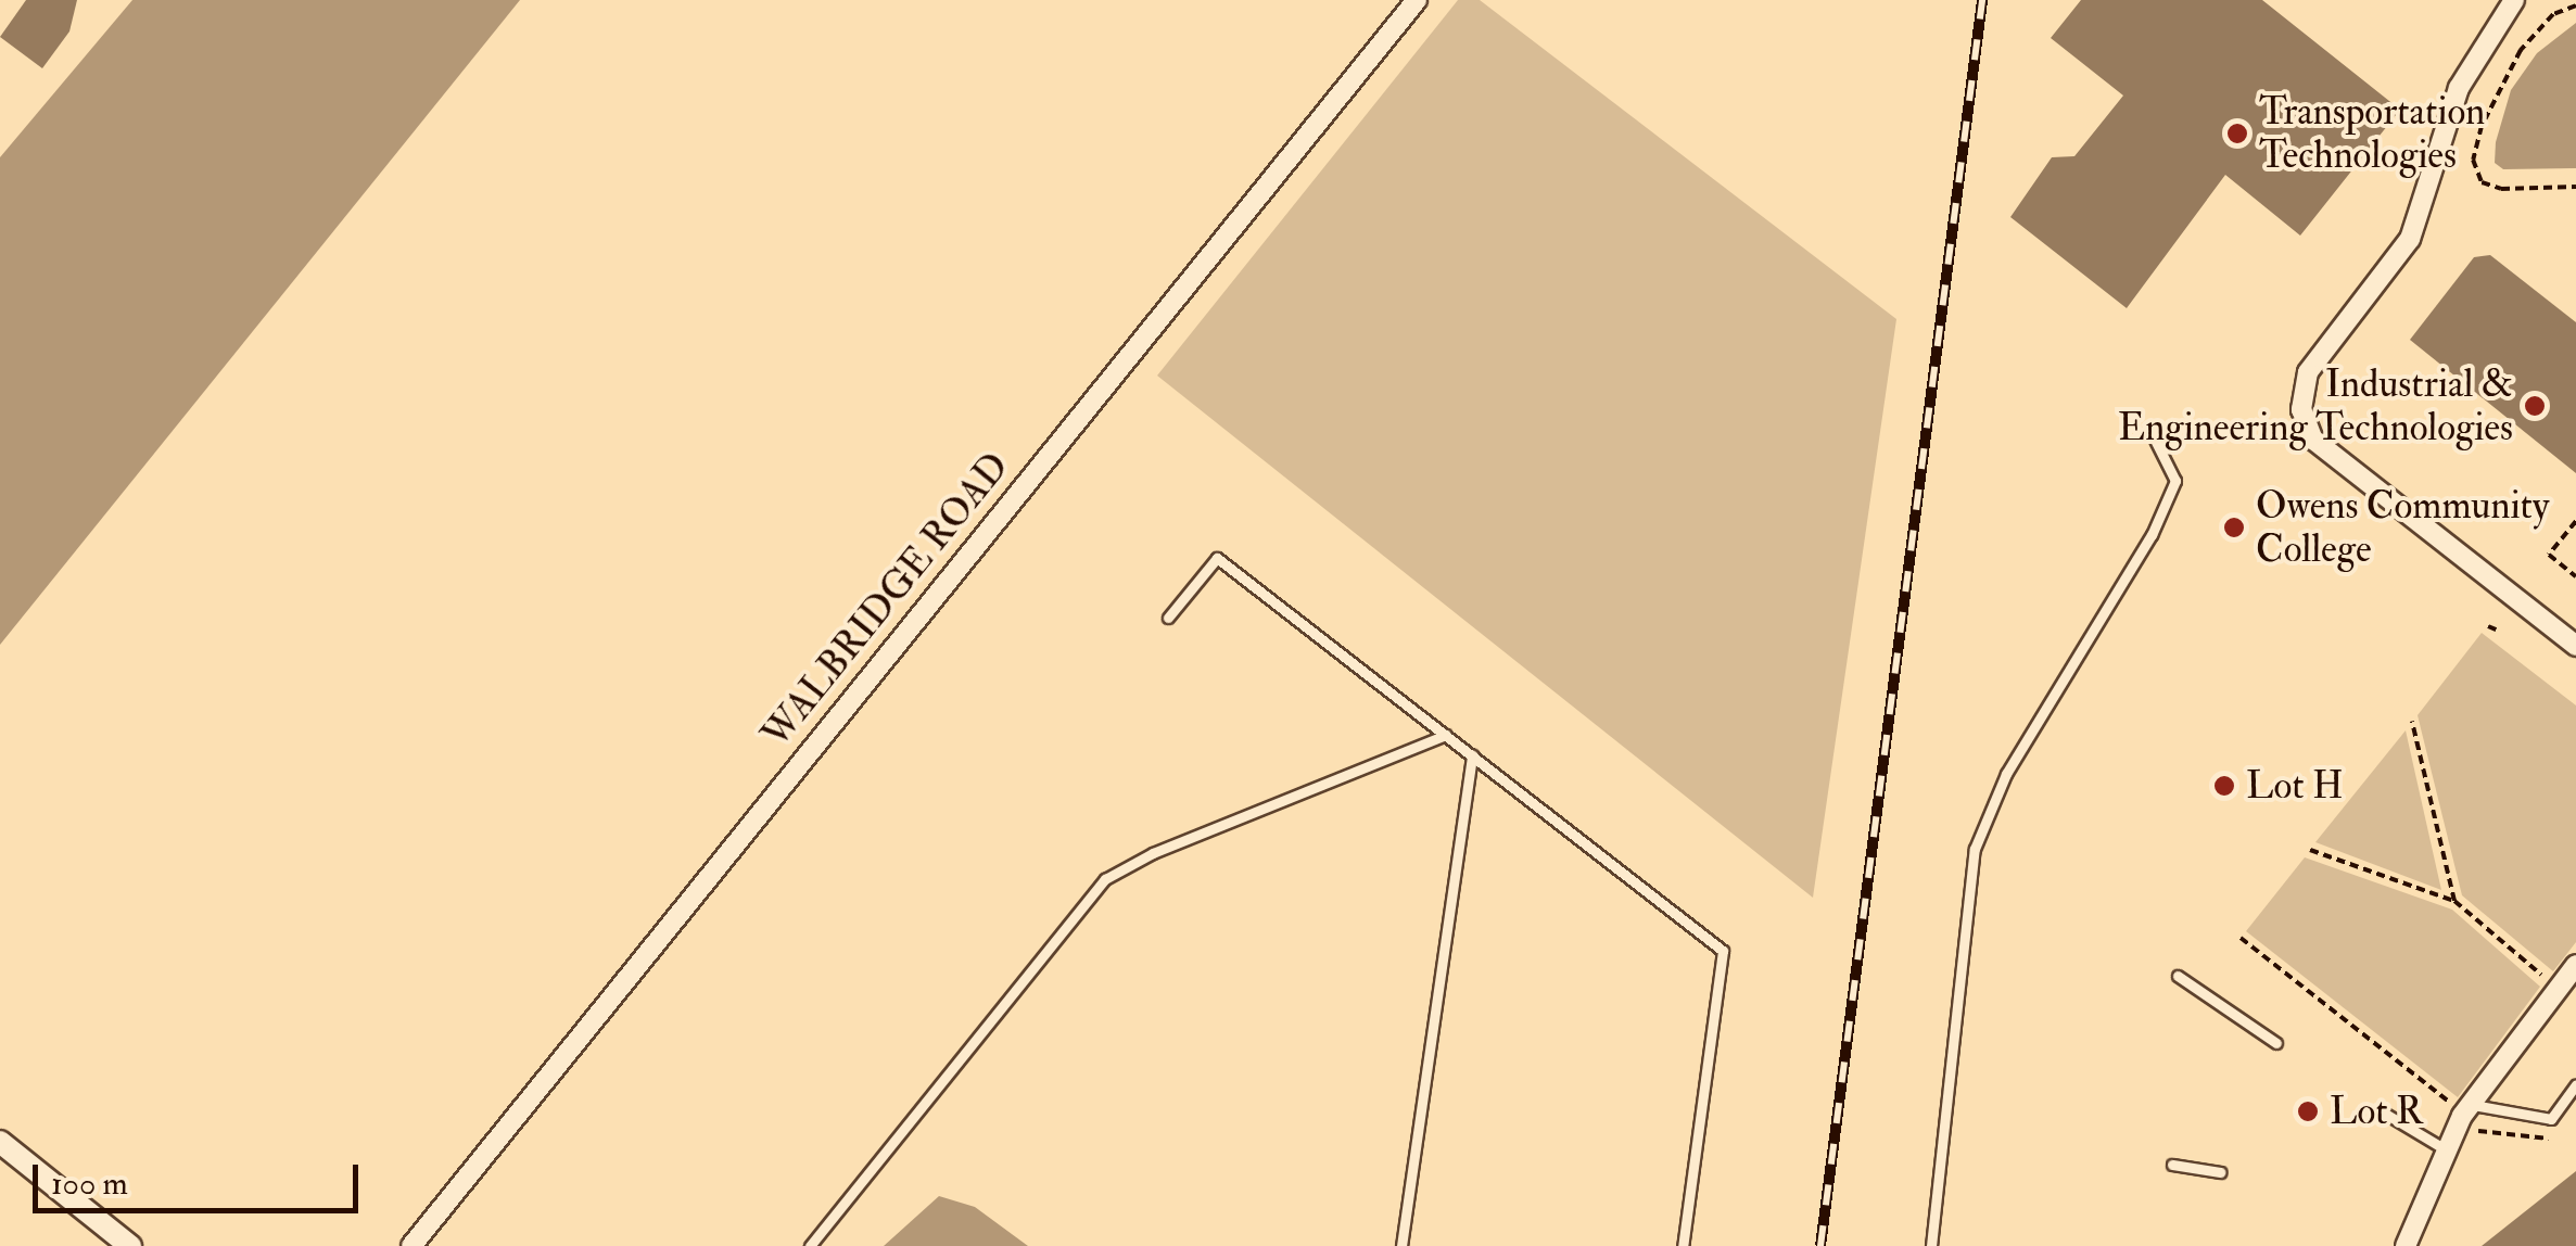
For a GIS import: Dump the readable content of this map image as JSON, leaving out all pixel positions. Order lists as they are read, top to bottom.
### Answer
{
  "streets": {
    "street": ["WALBRIDGE ROAD"]
  },
  "places": [
    "Transportation Technologies",
    "Industrial & Engineering Technologies",
    "Owens Community College",
    "Lot H",
    "Lot R"
  ],
  "scale_bar": "100 m"
}
